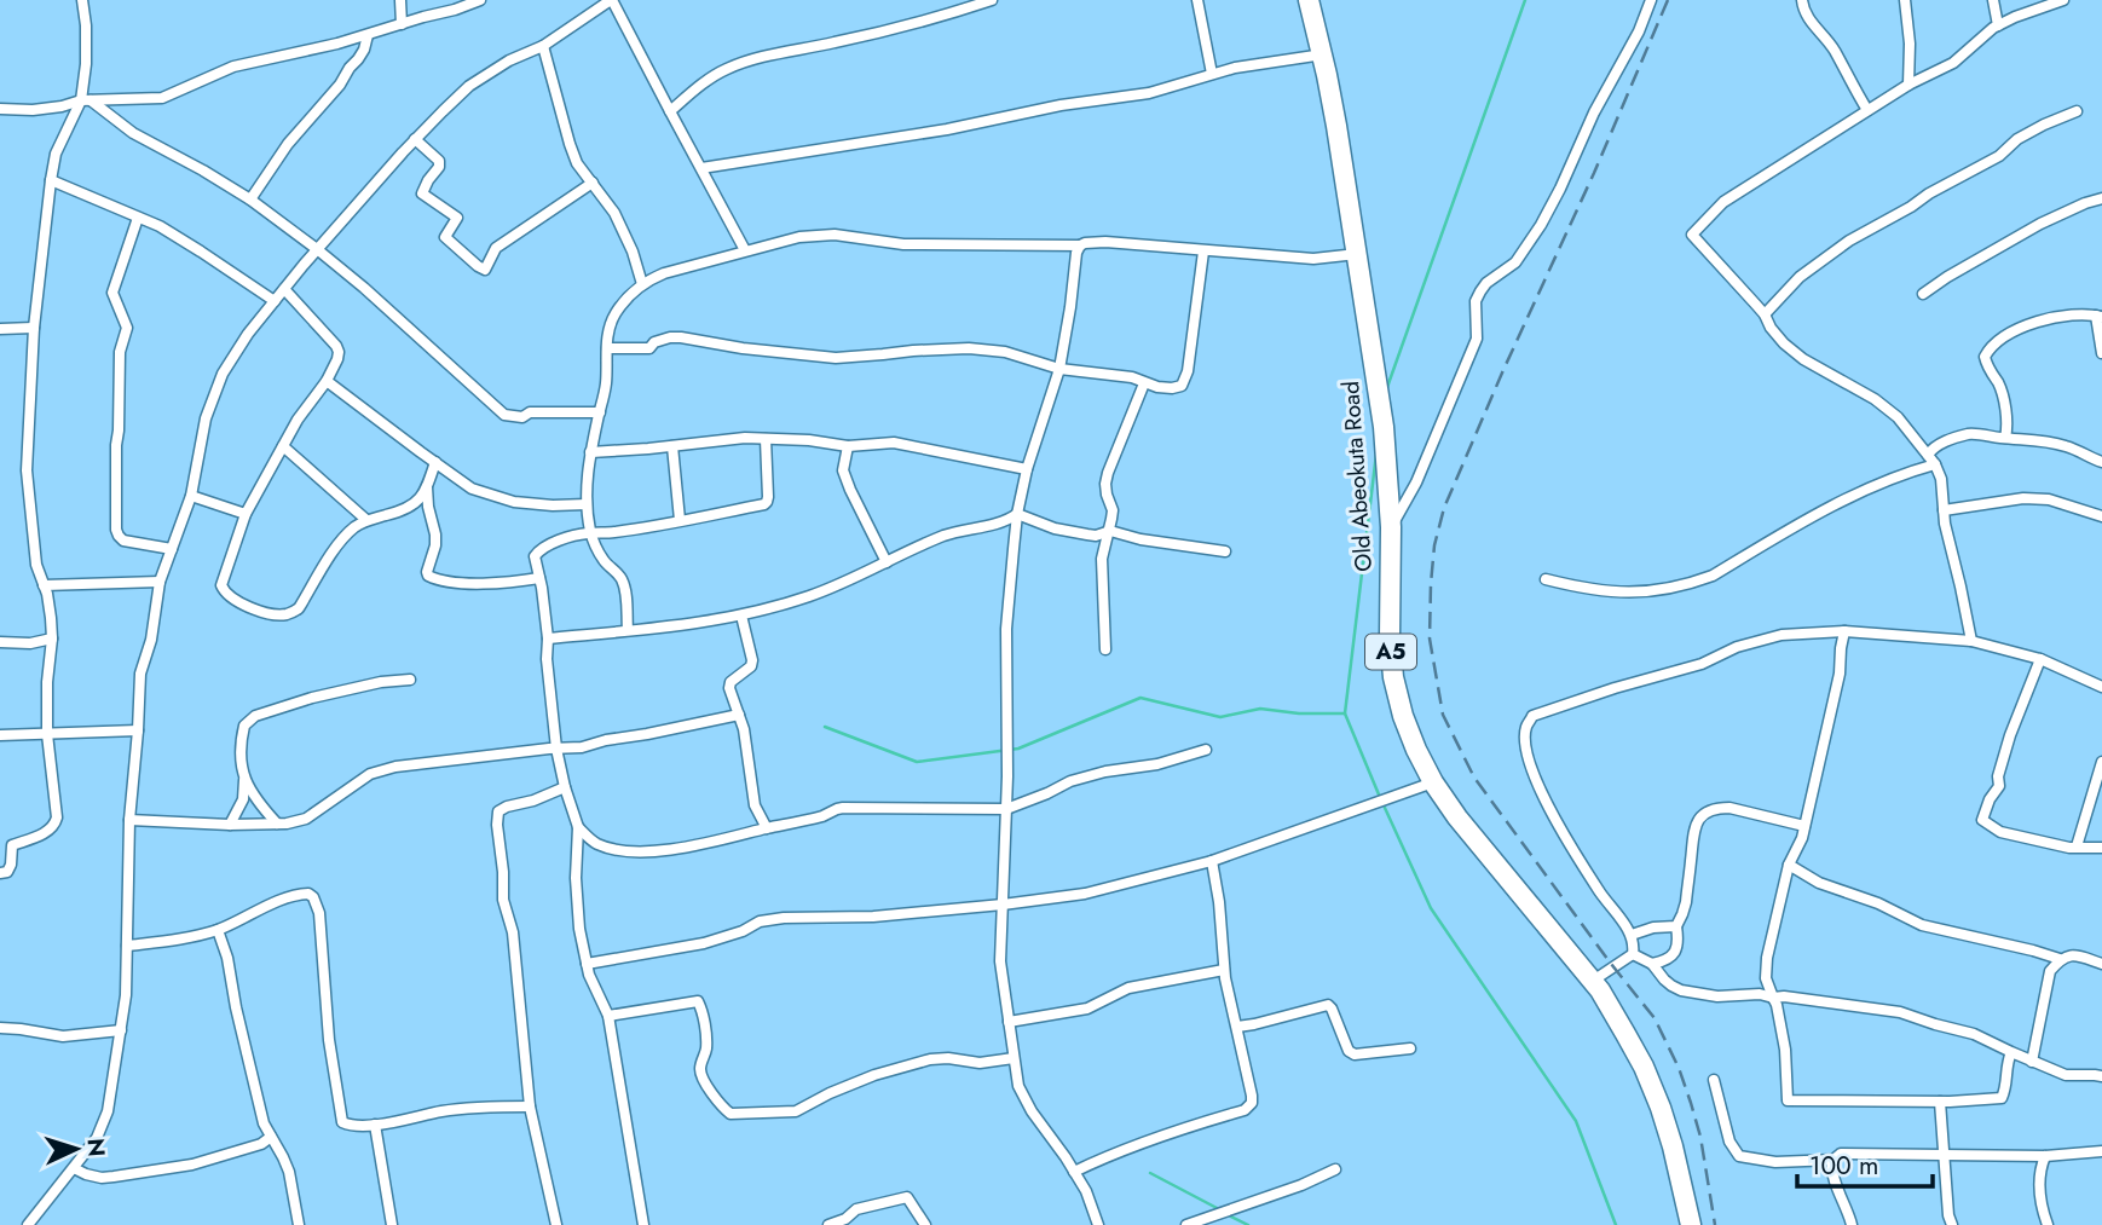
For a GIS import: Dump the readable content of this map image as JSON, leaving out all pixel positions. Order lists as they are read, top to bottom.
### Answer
{
  "streets": {
    "highway": ["Old Abeokuta Road", "A5"]
  },
  "scale_bar": "100 m",
  "north": "right"
}
